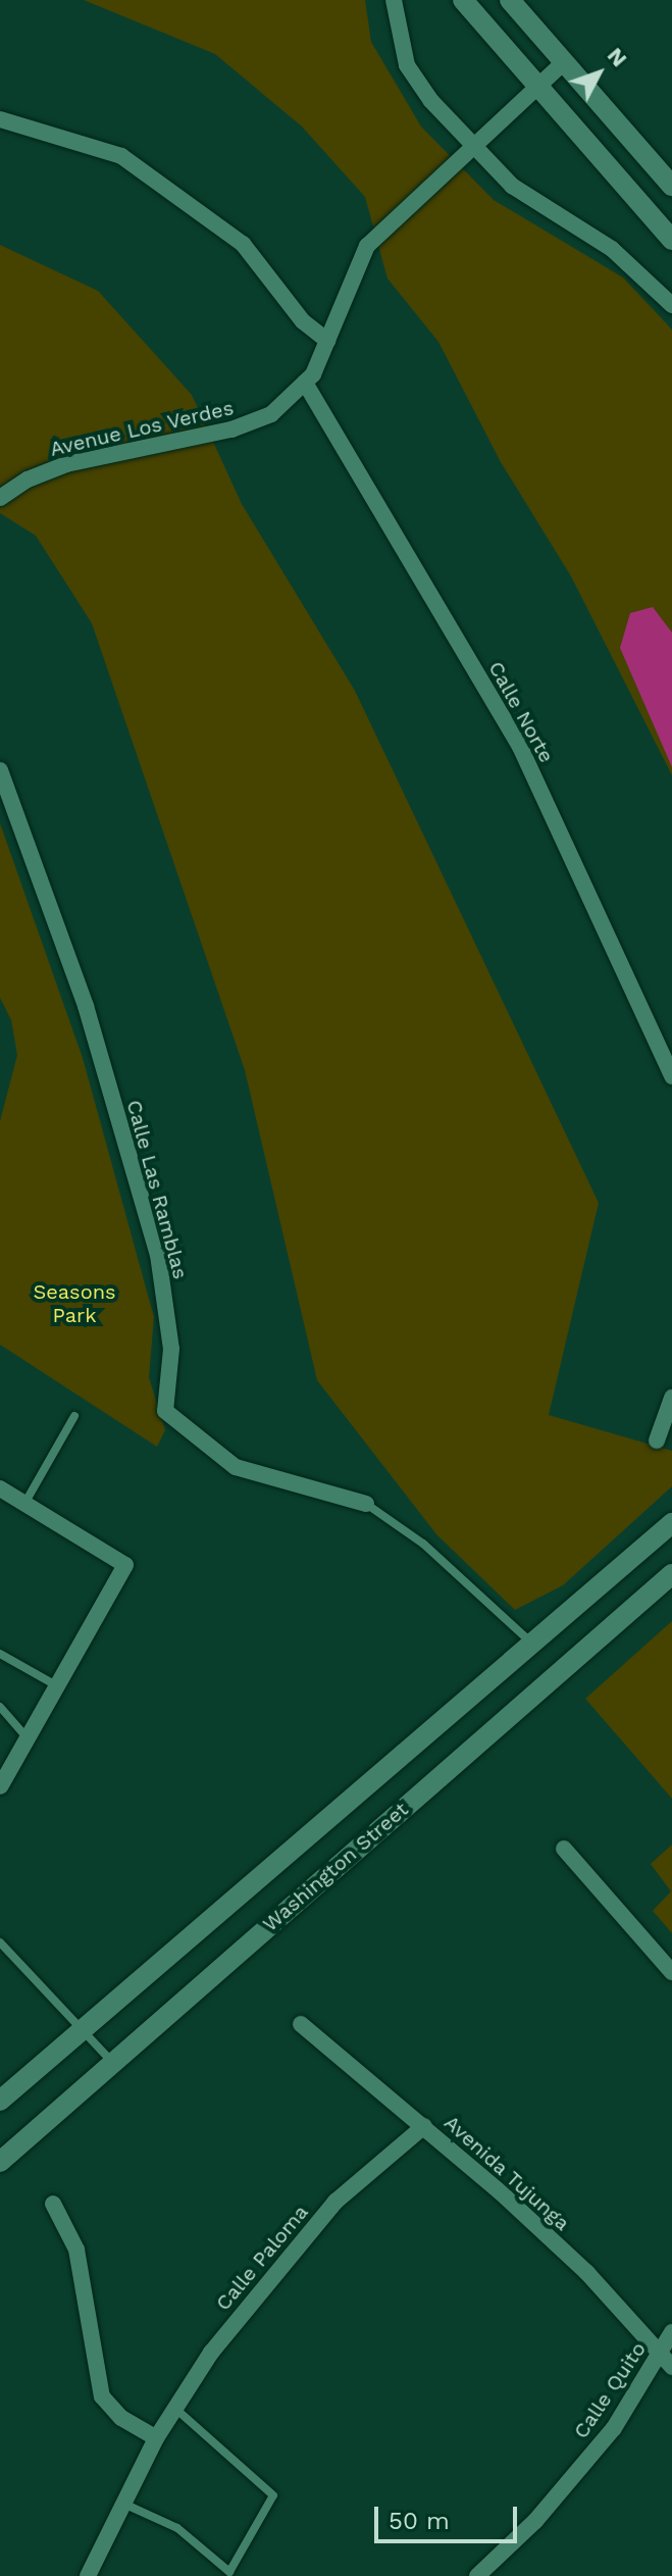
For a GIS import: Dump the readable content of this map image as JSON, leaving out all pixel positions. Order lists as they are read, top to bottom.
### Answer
{
  "streets": {
    "main road": ["Washington Street"],
    "street": [
      "Avenue Los Verdes",
      "Calle Norte",
      "Calle Las Ramblas",
      "Avenida Tujunga",
      "Calle Paloma",
      "Calle Quito"
    ]
  },
  "crossings": [
    ["Avenue Los Verdes", "Calle Norte"],
    ["Avenida Tujunga", "Calle Paloma"],
    ["Avenida Tujunga", "Calle Quito"]
  ],
  "parks": ["Seasons Park"],
  "scale_bar": "50 m",
  "north": "top right"
}
